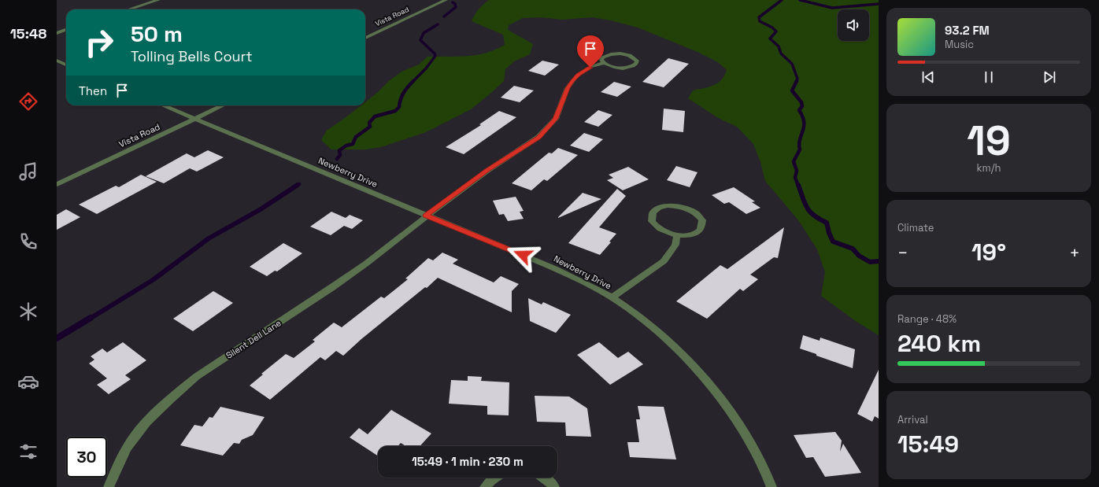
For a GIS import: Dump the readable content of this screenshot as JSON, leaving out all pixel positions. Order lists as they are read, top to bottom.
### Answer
{
  "streets": {
    "street": ["Vista Road", "Newberry Drive", "Silent Dell Lane"]
  },
  "crossings": [
    ["Vista Road", "Newberry Drive"],
    ["Newberry Drive", "Silent Dell Lane"]
  ],
  "page": {
    "tabs": "15:48",
    "turn": ["50 m", "Tolling Bells Court"],
    "song": ["93.2 FM", "Music"],
    "then": "Then",
    "tile": [
      ["19", "km/h"],
      "Climate",
      ["Range · 48%", "240 km"],
      ["Arrival", "15:49"]
    ],
    "heat": ["−", "19°", "+"],
    "limit": "30",
    "trip": "15:49 · 1 min · 230 m"
  }
}
